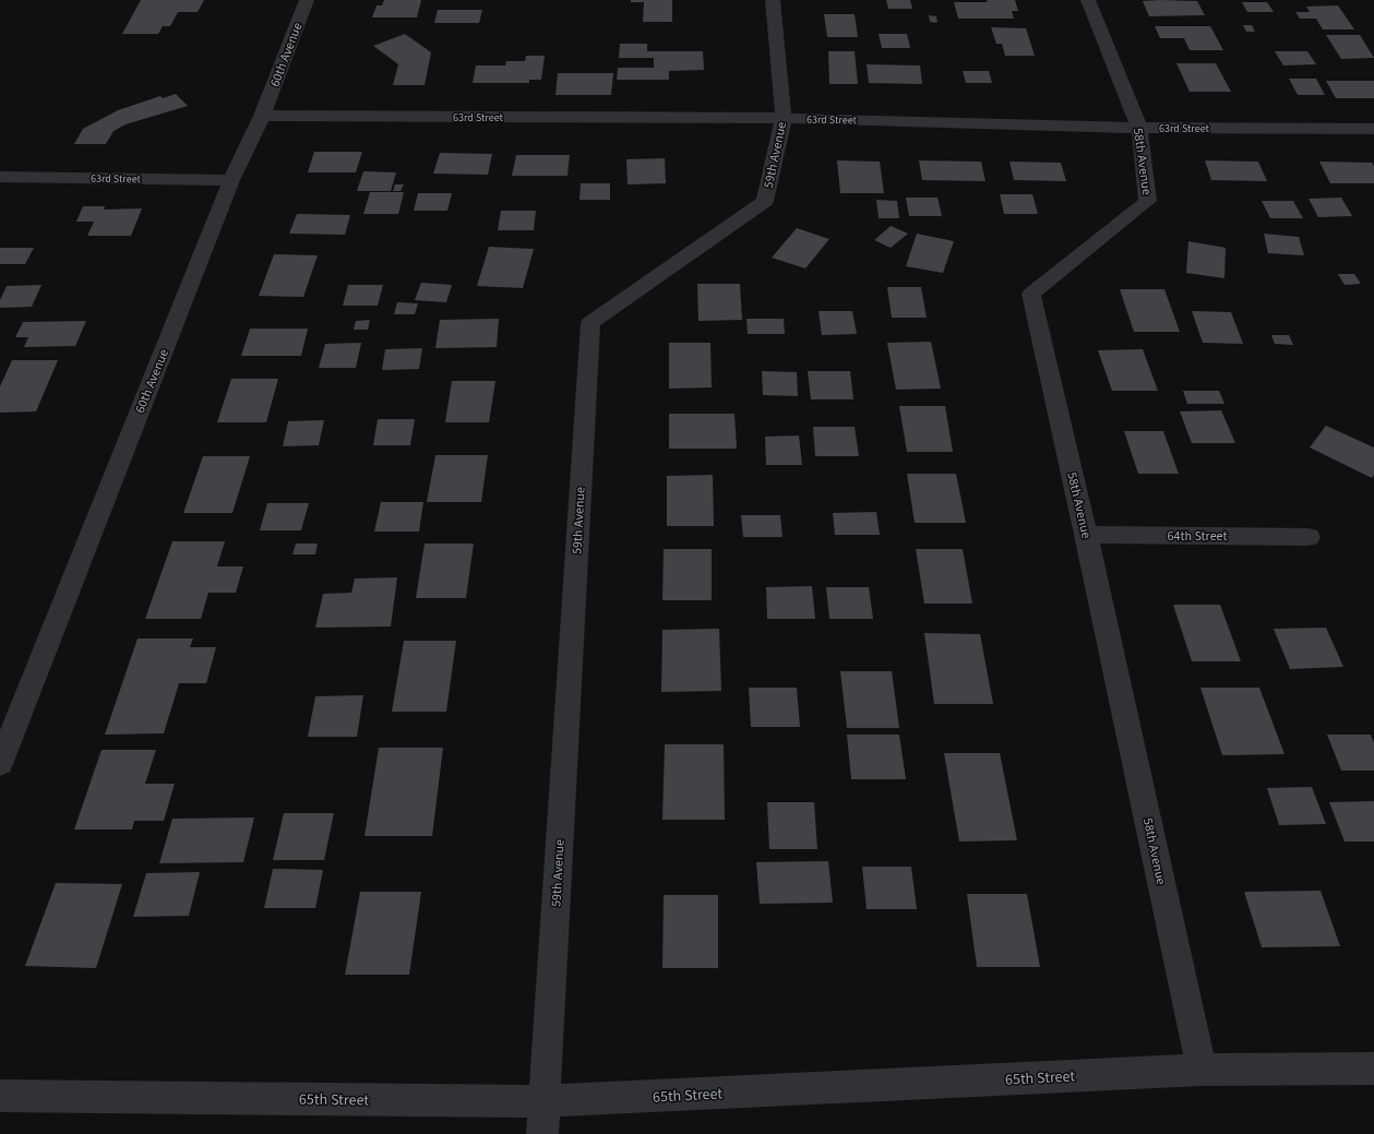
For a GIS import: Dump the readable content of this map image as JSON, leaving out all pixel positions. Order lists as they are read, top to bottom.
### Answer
{
  "streets": {
    "street": [
      "60th Avenue",
      "63rd Street",
      "59th Avenue",
      "58th Avenue",
      "64th Street",
      "65th Street"
    ]
  },
  "crossings": [
    ["60th Avenue", "63rd Street"],
    ["63rd Street", "59th Avenue"],
    ["63rd Street", "58th Avenue"],
    ["59th Avenue", "65th Street"],
    ["58th Avenue", "64th Street"],
    ["58th Avenue", "65th Street"]
  ]
}
